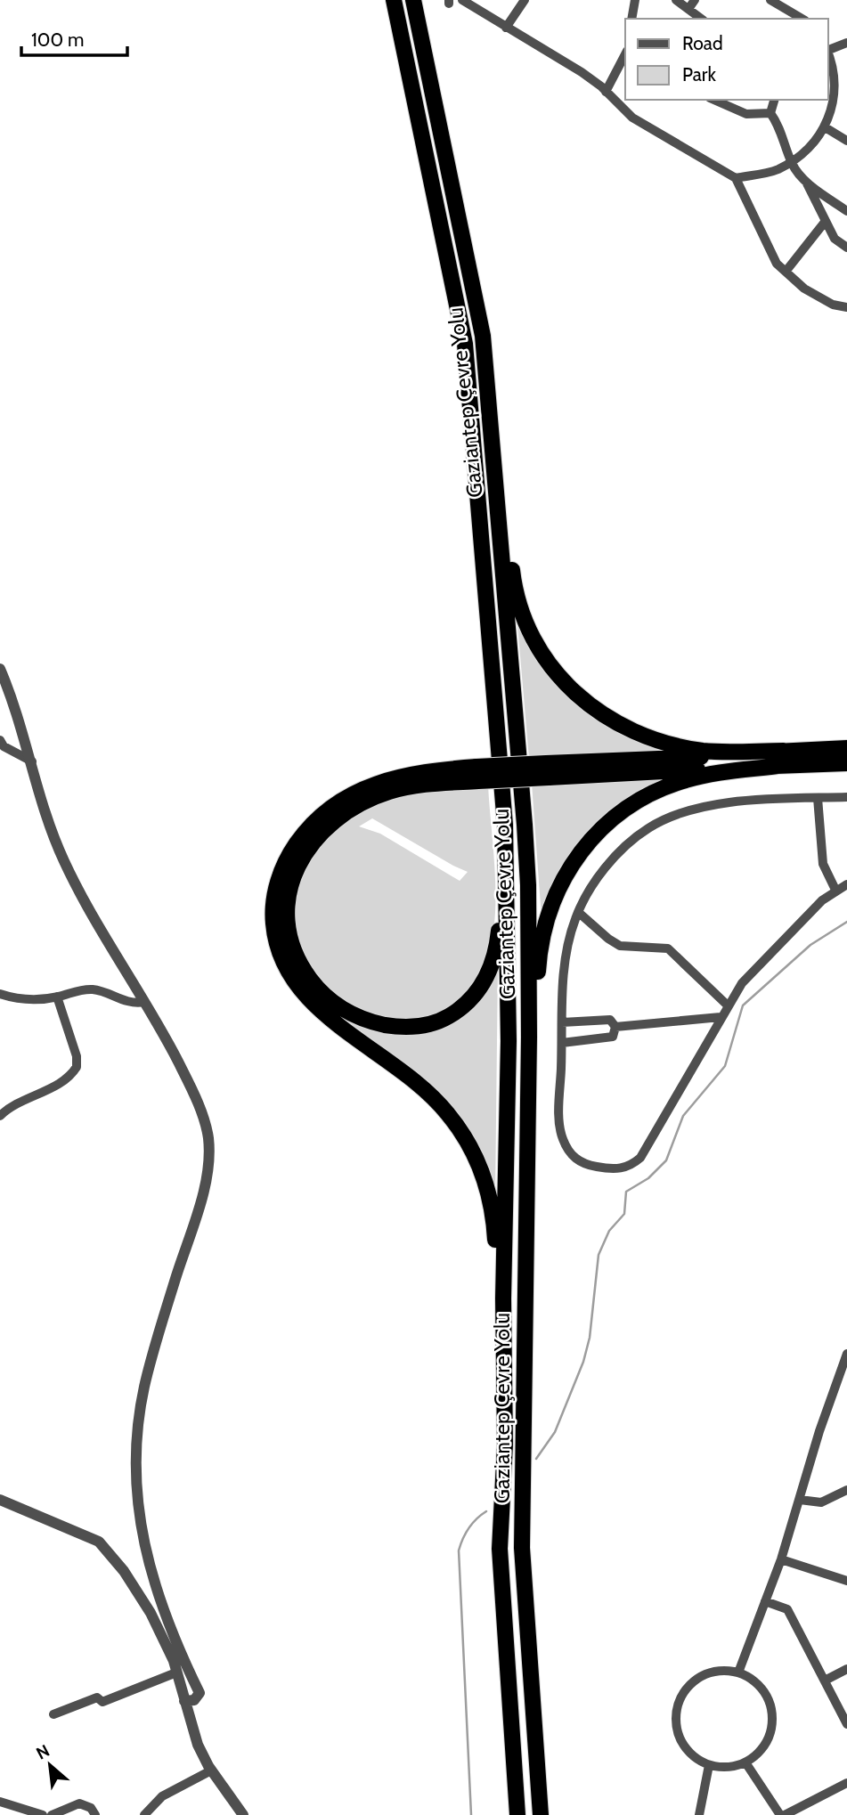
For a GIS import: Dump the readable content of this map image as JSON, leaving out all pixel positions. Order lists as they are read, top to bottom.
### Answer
{
  "streets": {
    "highway": ["Gaziantep Çevre Yolu"]
  },
  "legend": ["Road", "Park"],
  "scale_bar": "100 m",
  "north": "top left"
}
